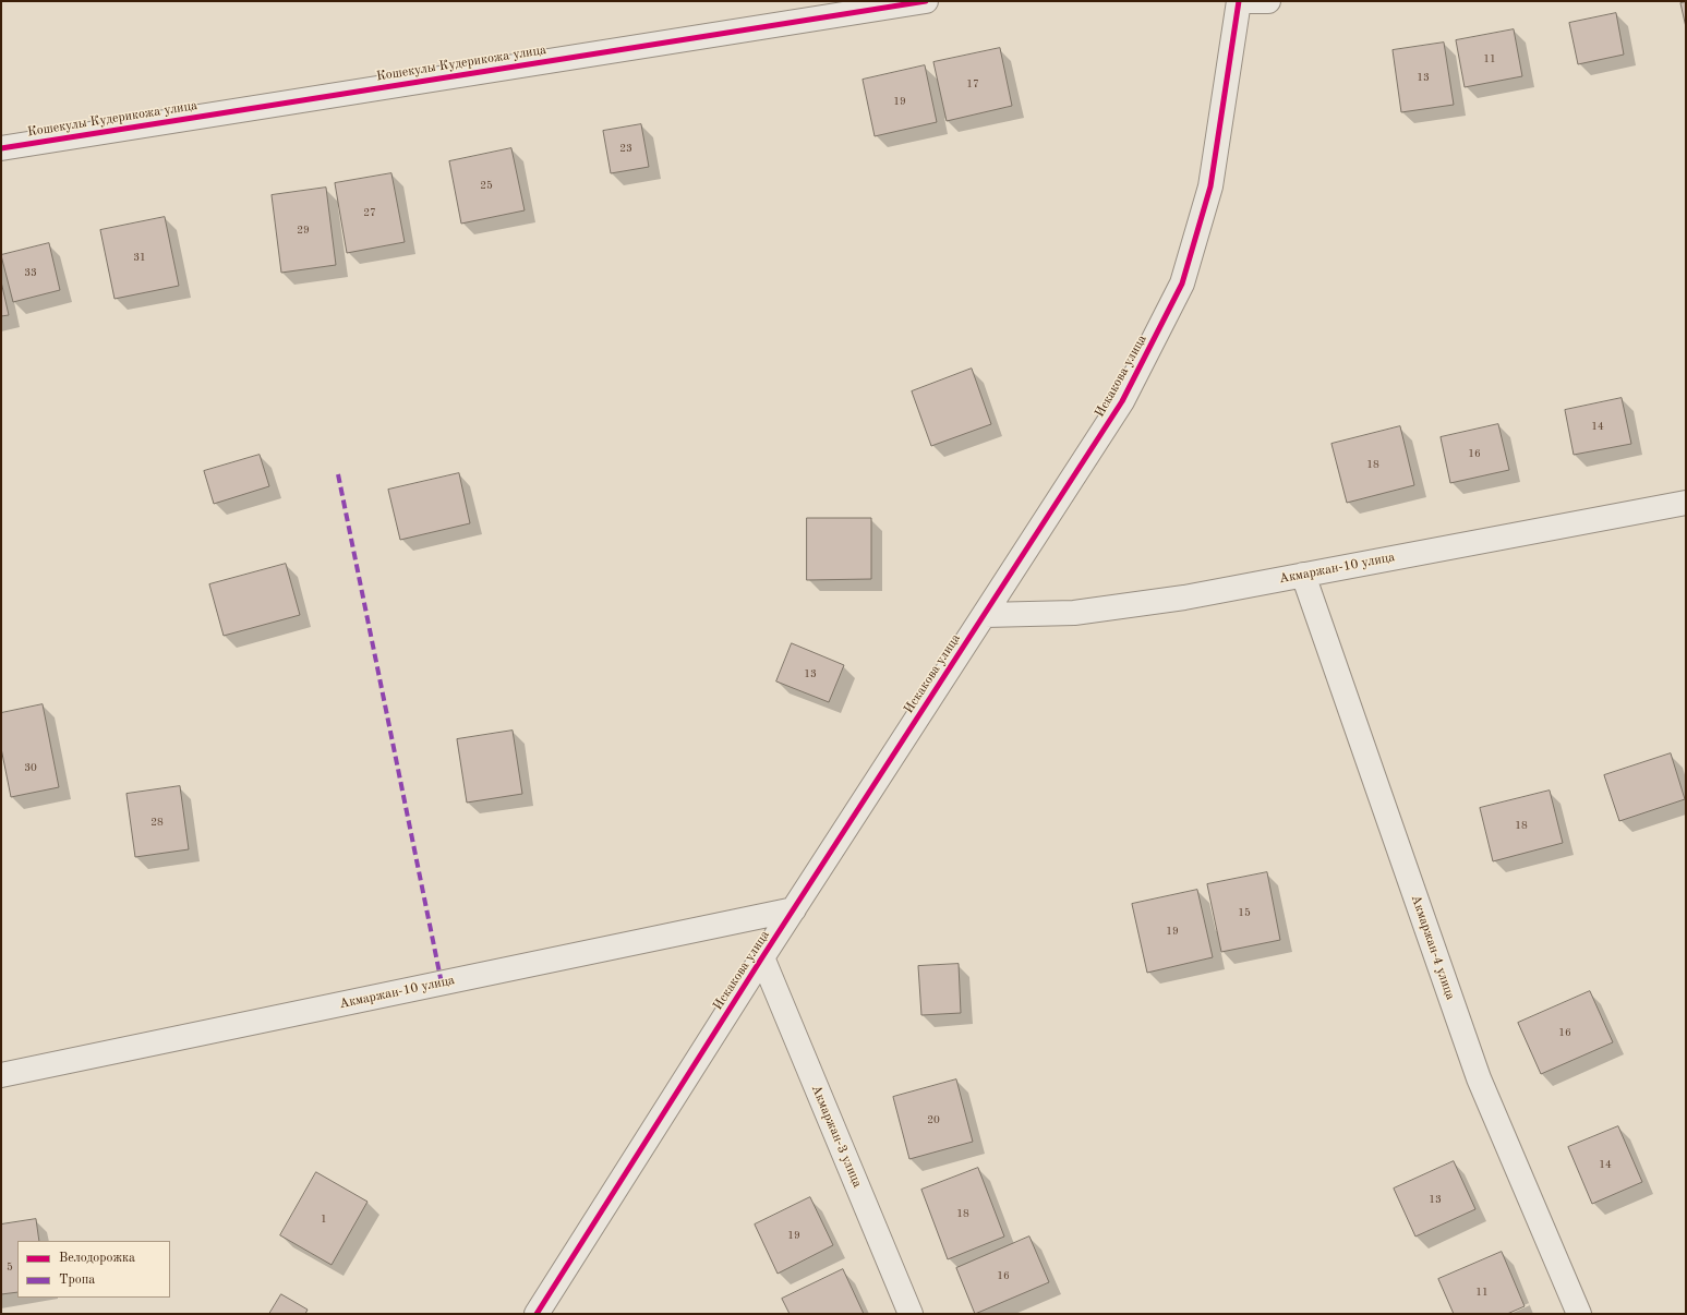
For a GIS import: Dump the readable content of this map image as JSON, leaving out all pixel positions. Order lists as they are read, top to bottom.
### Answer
{
  "streets": {
    "street": [
      "Кошекулы Кудерикожа улица",
      "Искакова улица",
      "Акмаржан-10 улица",
      "Акмаржан-4 улица",
      "Акмаржан-3 улица"
    ]
  },
  "crossings": [
    ["Искакова улица", "Акмаржан-10 улица"],
    ["Искакова улица", "Акмаржан-3 улица"],
    ["Акмаржан-10 улица", "Акмаржан-4 улица"]
  ],
  "house_numbers": [
    "11",
    "13",
    "17",
    "19",
    "23",
    "25",
    "27",
    "29",
    "31",
    "33",
    "14",
    "16",
    "18",
    "13",
    "30",
    "28",
    "18",
    "15",
    "19",
    "16",
    "20",
    "14",
    "13",
    "18",
    "1",
    "19",
    "5",
    "16",
    "11"
  ],
  "legend": ["Велодорожка", "Тропа"]
}
